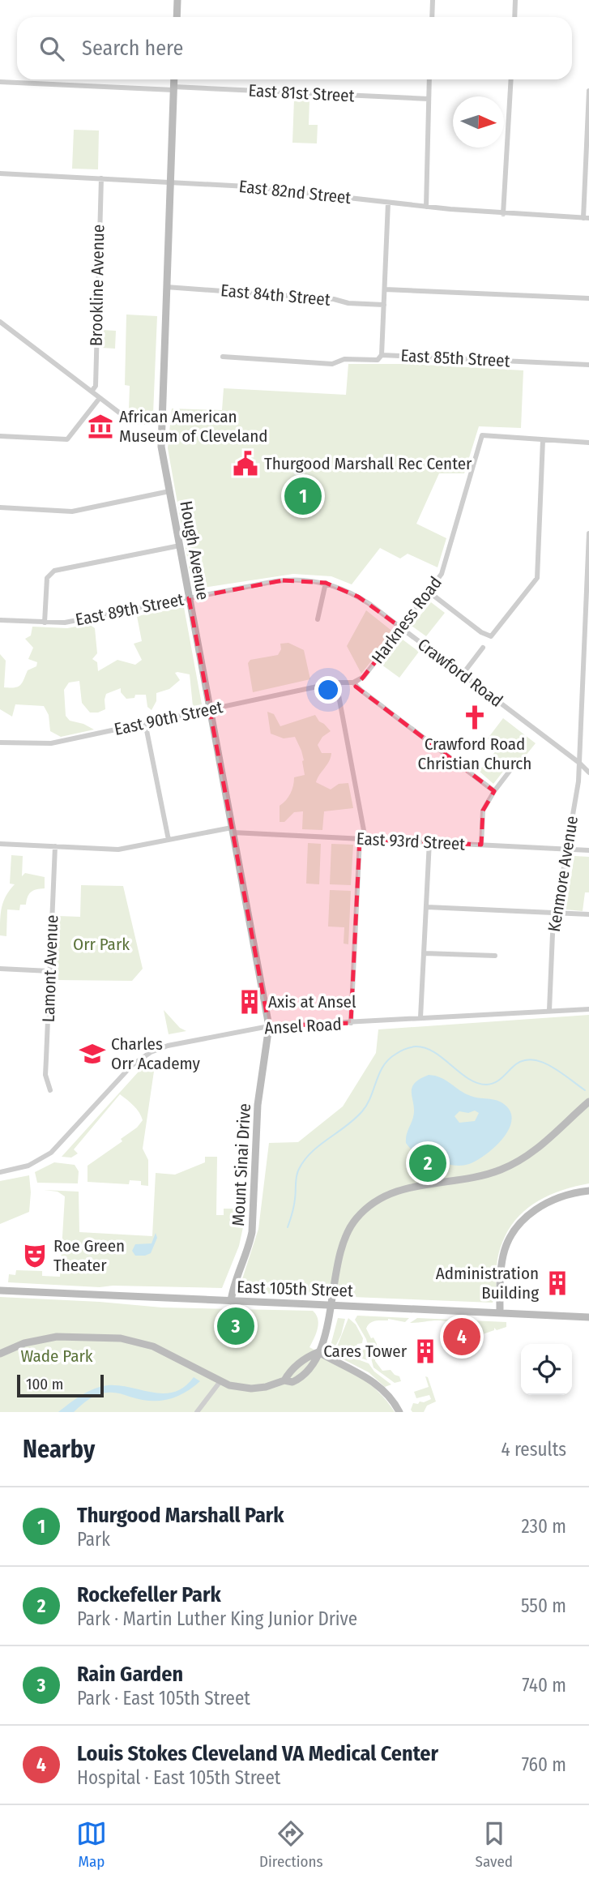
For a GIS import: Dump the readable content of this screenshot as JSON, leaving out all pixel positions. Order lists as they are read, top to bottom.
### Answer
{
  "streets": {
    "street": [
      "East 81st Street",
      "East 82nd Street",
      "Brookline Avenue",
      "East 84th Street",
      "East 85th Street",
      "Hough Avenue",
      "East 89th Street",
      "Harkness Road",
      "Crawford Road",
      "East 90th Street",
      "East 93rd Street",
      "Kenmore Avenue",
      "Lamont Avenue",
      "Ansel Road",
      "Mount Sinai Drive",
      "East 105th Street"
    ]
  },
  "crossings": [
    ["East 81st Street", "Hough Avenue"],
    ["East 82nd Street", "Brookline Avenue"],
    ["East 82nd Street", "Hough Avenue"],
    ["East 84th Street", "Hough Avenue"],
    ["Hough Avenue", "East 89th Street"],
    ["Hough Avenue", "East 90th Street"],
    ["Hough Avenue", "East 93rd Street"],
    ["Hough Avenue", "Ansel Road"],
    ["Hough Avenue", "Mount Sinai Drive"],
    ["East 89th Street", "Crawford Road"],
    ["Harkness Road", "Crawford Road"],
    ["Crawford Road", "Kenmore Avenue"],
    ["East 93rd Street", "Kenmore Avenue"],
    ["East 93rd Street", "Lamont Avenue"],
    ["Kenmore Avenue", "Ansel Road"],
    ["Ansel Road", "Mount Sinai Drive"],
    ["Mount Sinai Drive", "East 105th Street"]
  ],
  "parks": ["Orr Park", "Wade Park"],
  "places": {
    "museum": ["African American Museum of Cleveland"],
    "public building": ["Thurgood Marshall Rec Center"],
    "church": ["Crawford Road Christian Church"],
    "building": ["Axis at Ansel", "Administration Building", "Cares Tower"],
    "school or university": ["Charles Orr Academy"],
    "theatre": ["Roe Green Theater"]
  },
  "scale_bar": "100 m",
  "north": "right",
  "page": {
    "search": "Search here",
    "pins": [
      "1",
      "2",
      "3",
      "4"
    ],
    "scale": "100 m",
    "heading": ["Nearby", "4 results"],
    "list": [
      {
        "mark": "1",
        "name": "Thurgood Marshall Park",
        "note": "Park",
        "value": "230 m"
      },
      {
        "mark": "2",
        "name": "Rockefeller Park",
        "note": "Park · Martin Luther King Junior Drive",
        "value": "550 m"
      },
      {
        "mark": "3",
        "name": "Rain Garden",
        "note": "Park · East 105th Street",
        "value": "740 m"
      },
      {
        "mark": "4",
        "name": "Louis Stokes Cleveland VA Medical Center",
        "note": "Hospital · East 105th Street",
        "value": "760 m"
      }
    ],
    "nav": ["Map", "Directions", "Saved"]
  }
}
